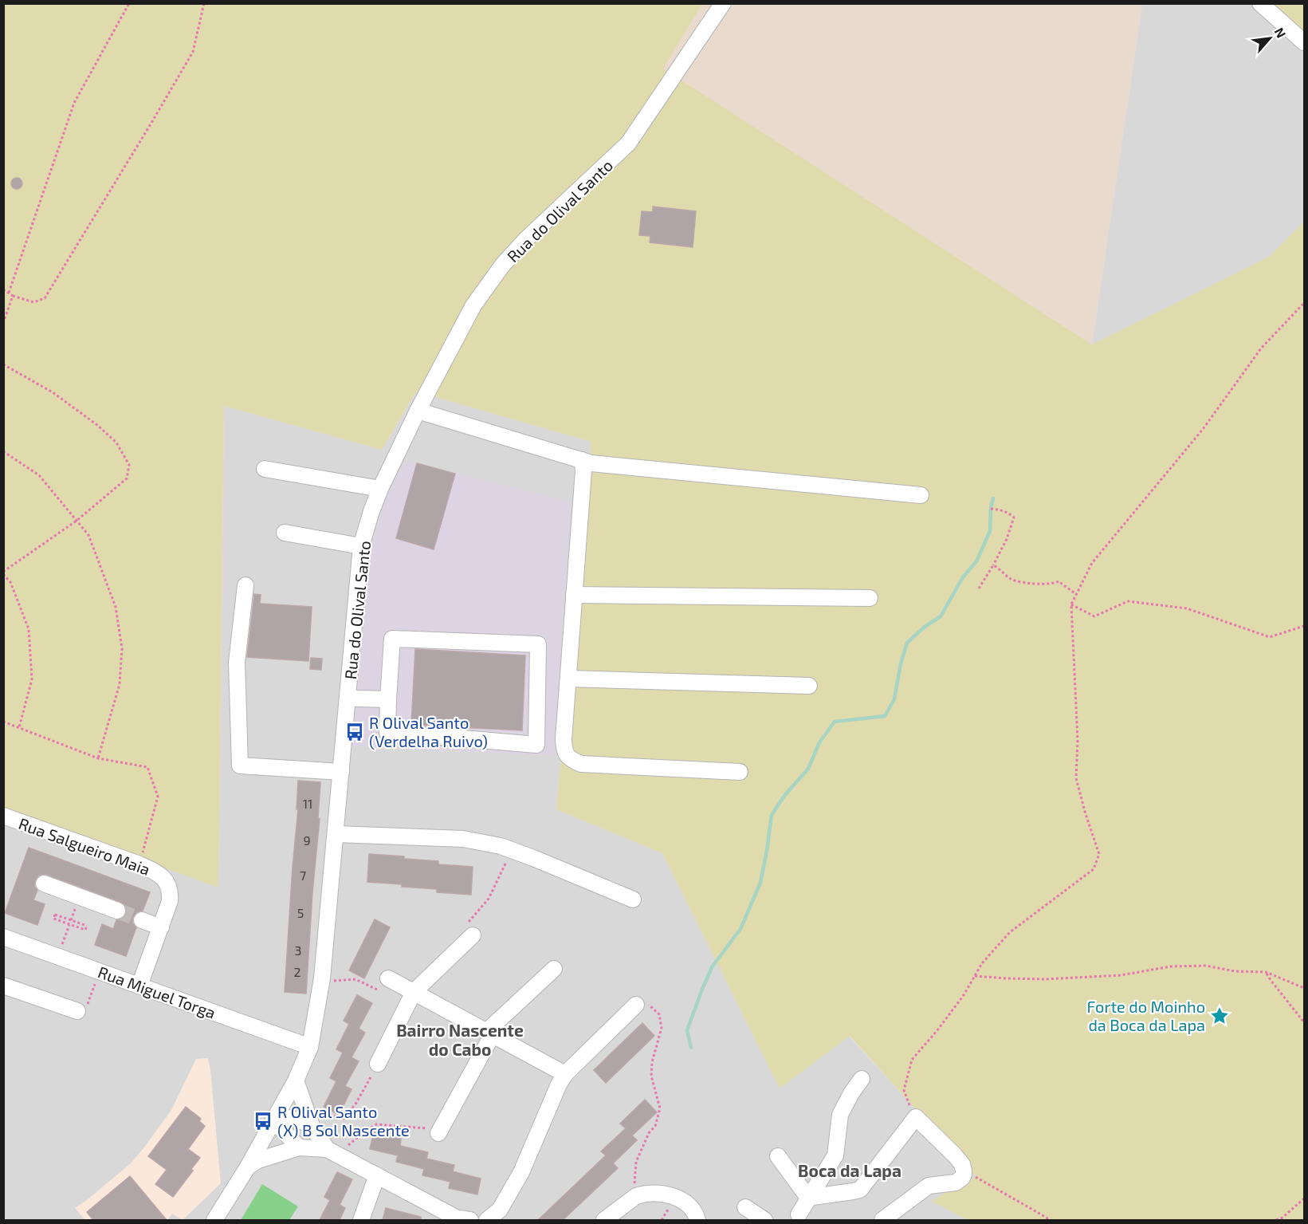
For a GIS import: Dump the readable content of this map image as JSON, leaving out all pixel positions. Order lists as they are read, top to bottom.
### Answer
{
  "streets": {
    "street": ["Rua do Olival Santo", "Rua Salgueiro Maia", "Rua Miguel Torga"]
  },
  "crossings": [
    ["Rua do Olival Santo", "Rua Miguel Torga"],
    ["Rua Salgueiro Maia", "Rua Miguel Torga"]
  ],
  "districts": ["Bairro Nascente do Cabo", "Boca da Lapa"],
  "places": {
    "bus stop": ["R Olival Santo (Verdelha Ruivo)", "R Olival Santo (X) B Sol Nascente"],
    "place": ["Forte do Moinho da Boca da Lapa"]
  },
  "house_numbers": [
    "11",
    "9",
    "7",
    "5",
    "3",
    "2"
  ],
  "north": "top right"
}
